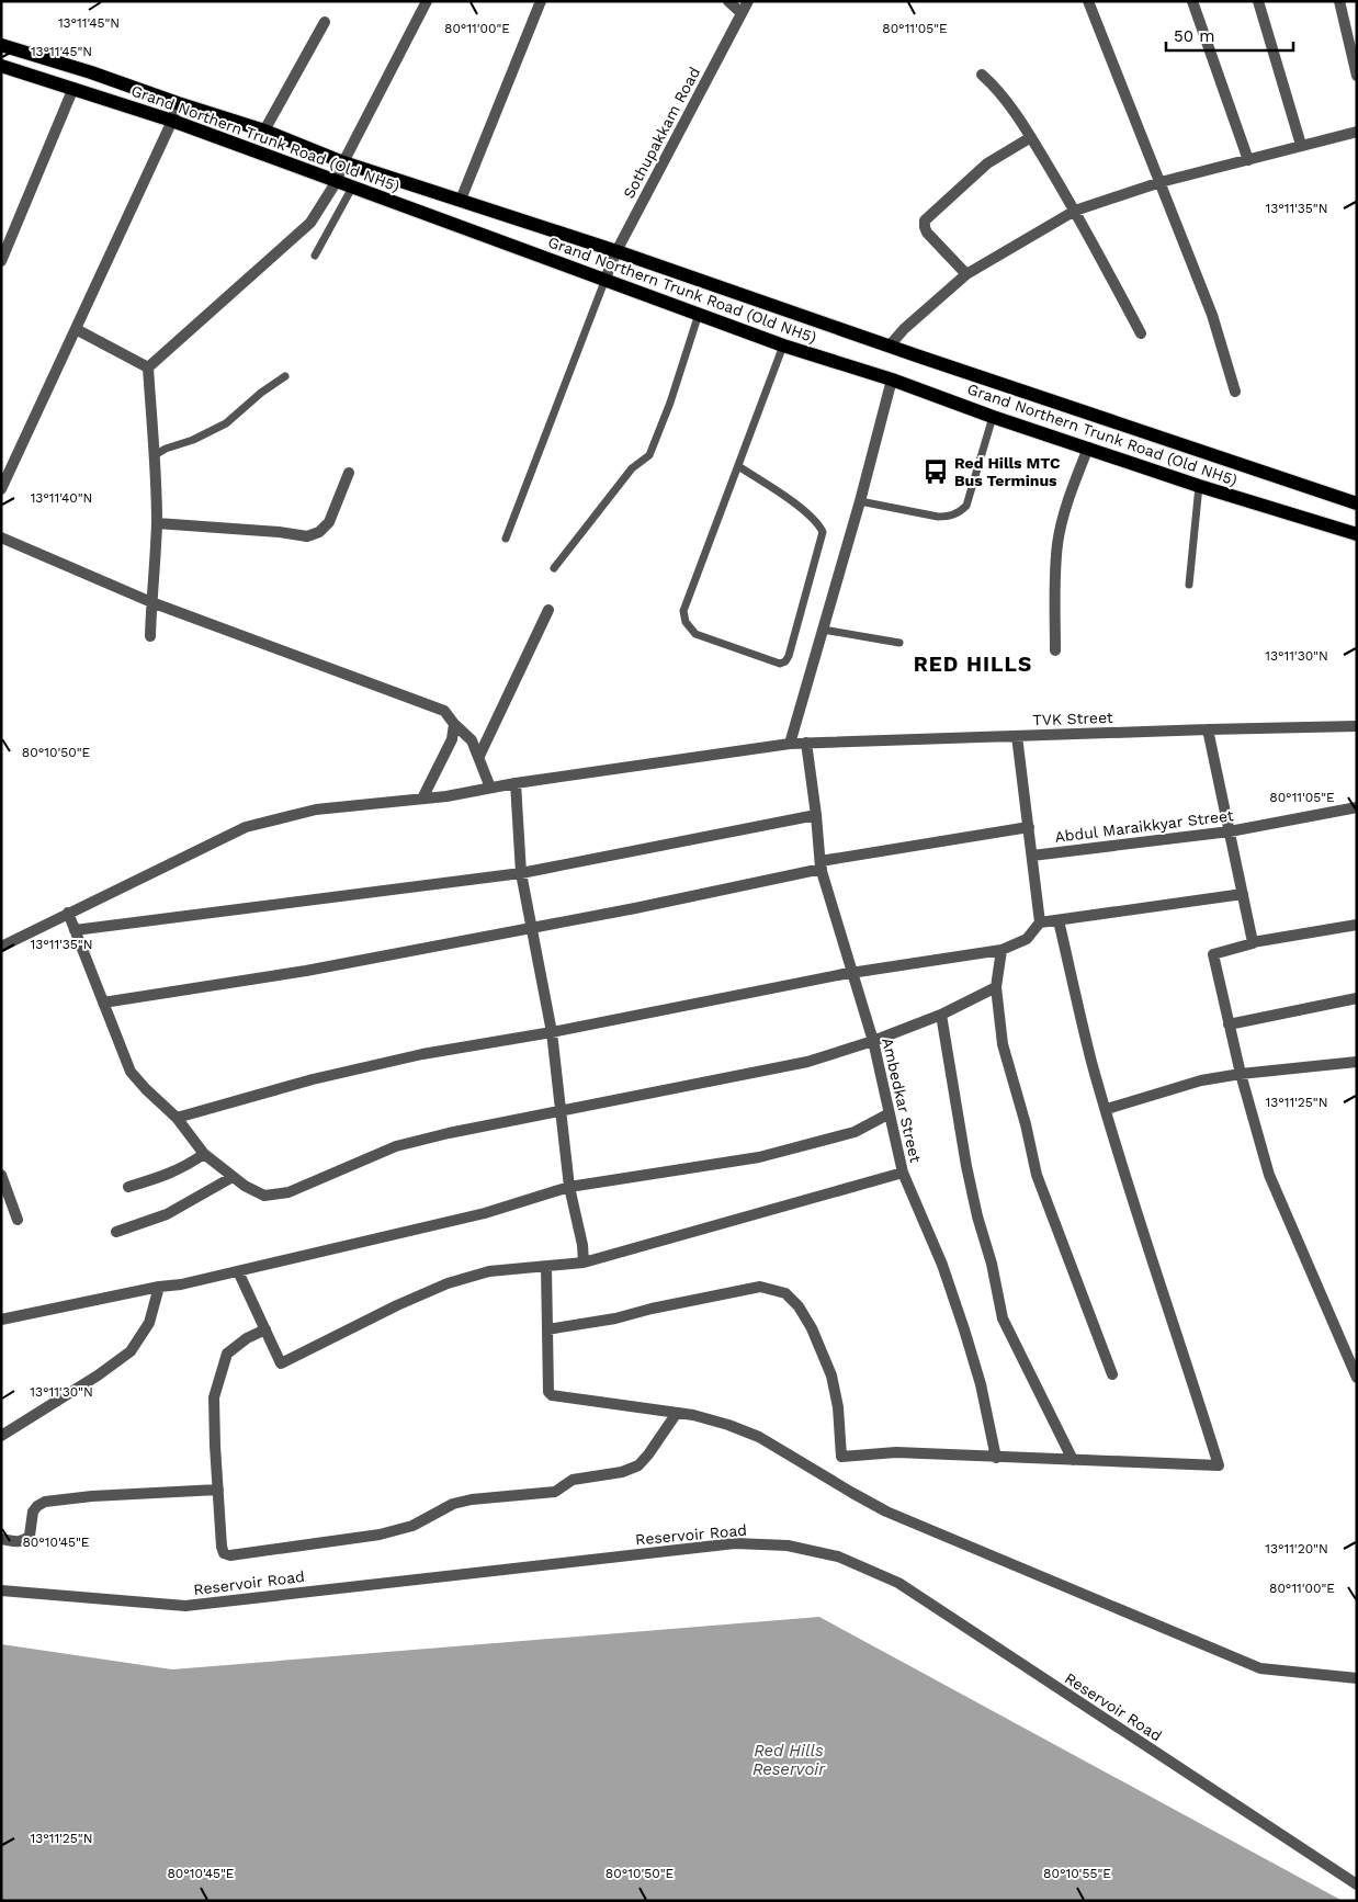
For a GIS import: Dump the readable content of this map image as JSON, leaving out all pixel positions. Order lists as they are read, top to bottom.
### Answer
{
  "streets": {
    "main road": ["Grand Northern Trunk Road (Old NH5)"],
    "street": [
      "Sothupakkam Road",
      "TVK Street",
      "Abdul Maraikkyar Street",
      "Ambedkar Street",
      "Reservoir Road"
    ]
  },
  "crossings": [
    ["Sothupakkam Road", "Grand Northern Trunk Road (Old NH5)"],
    ["TVK Street", "Ambedkar Street"]
  ],
  "districts": ["RED HILLS"],
  "water": ["Red Hills Reservoir"],
  "places": {
    "bus stop": ["Red Hills MTC Bus Terminus"]
  },
  "scale_bar": "50 m",
  "coordinates": [
    "13°11'45\"N",
    "80°11'00\"E",
    "80°11'05\"E",
    "13°11'35\"N",
    "13°11'40\"N",
    "13°11'30\"N",
    "80°10'50\"E",
    "13°11'25\"N",
    "80°10'45\"E",
    "13°11'20\"N",
    "80°10'55\"E"
  ]
}
